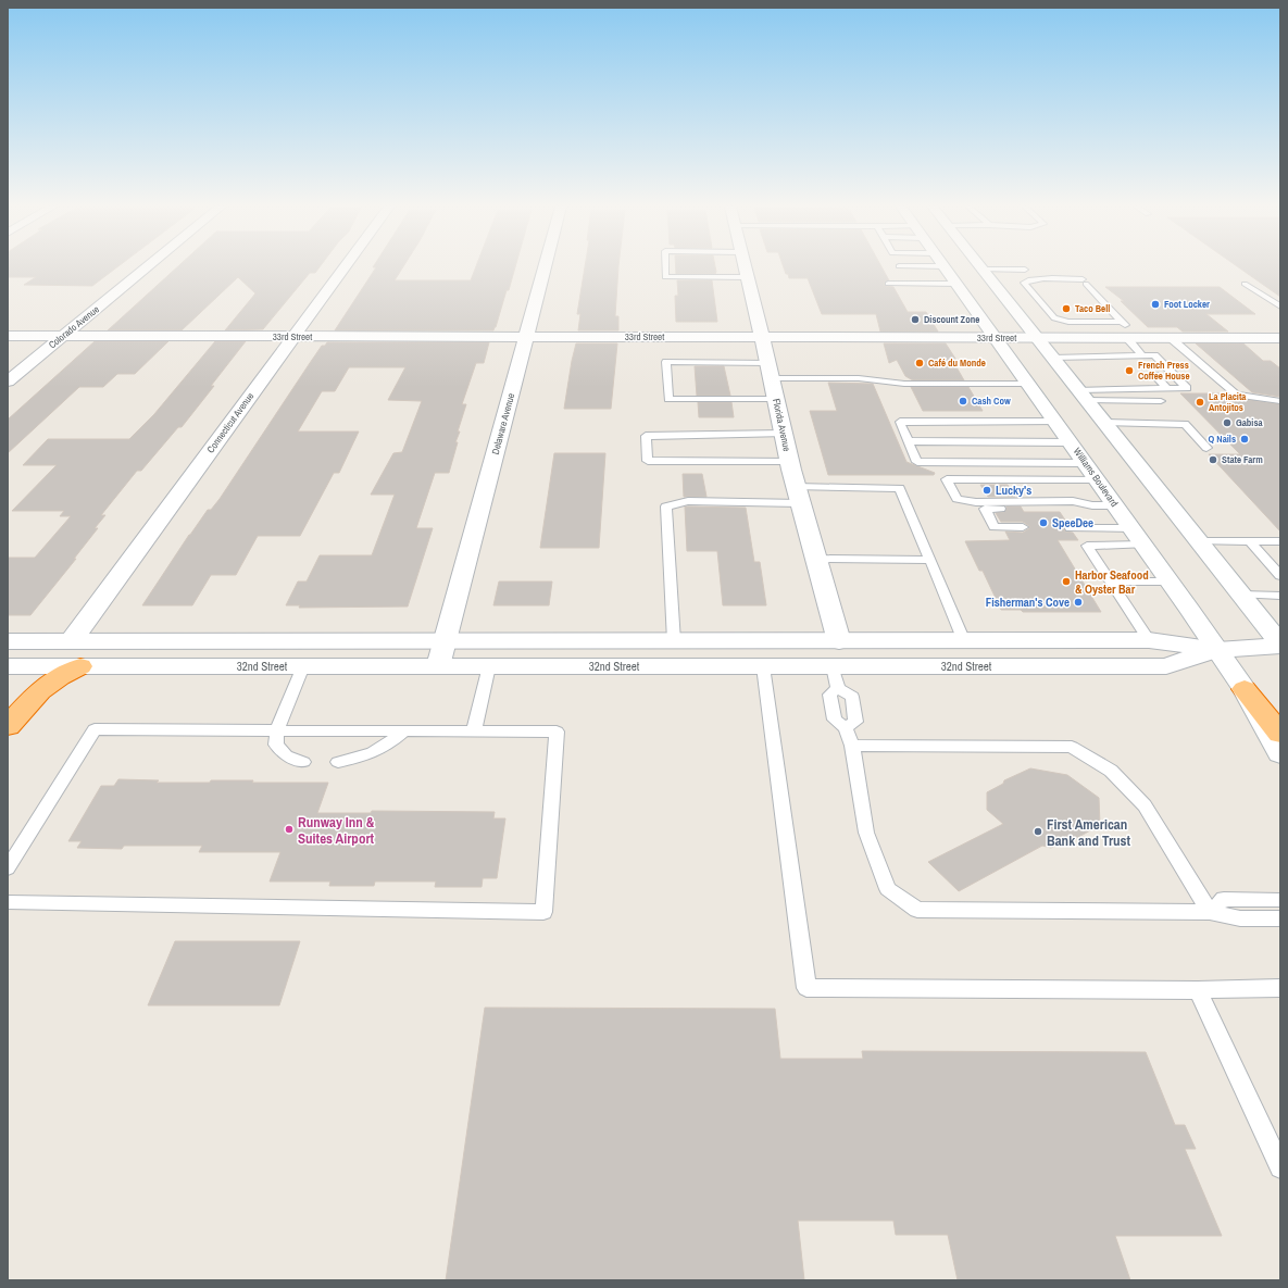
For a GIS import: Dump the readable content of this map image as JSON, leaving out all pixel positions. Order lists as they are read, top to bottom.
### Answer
{
  "streets": {
    "street": [
      "Colorado Avenue",
      "33rd Street",
      "Connecticut Avenue",
      "Delaware Avenue",
      "Florida Avenue",
      "Williams Boulevard",
      "32nd Street"
    ]
  },
  "crossings": [
    ["Colorado Avenue", "33rd Street"],
    ["33rd Street", "Connecticut Avenue"],
    ["33rd Street", "Delaware Avenue"],
    ["33rd Street", "Florida Avenue"],
    ["33rd Street", "Williams Boulevard"],
    ["Connecticut Avenue", "32nd Street"],
    ["Delaware Avenue", "32nd Street"],
    ["Florida Avenue", "32nd Street"],
    ["Williams Boulevard", "32nd Street"]
  ],
  "places": [
    "Foot Locker",
    "Taco Bell",
    "Discount Zone",
    "Café du Monde",
    "French Press Coffee House",
    "Cash Cow",
    "La Placita Antojitos",
    "Gabisa",
    "Q Nails",
    "State Farm",
    "Lucky's",
    "SpeeDee",
    "Harbor Seafood & Oyster Bar",
    "Fisherman's Cove",
    "Runway Inn & Suites Airport",
    "First American Bank and Trust"
  ]
}
